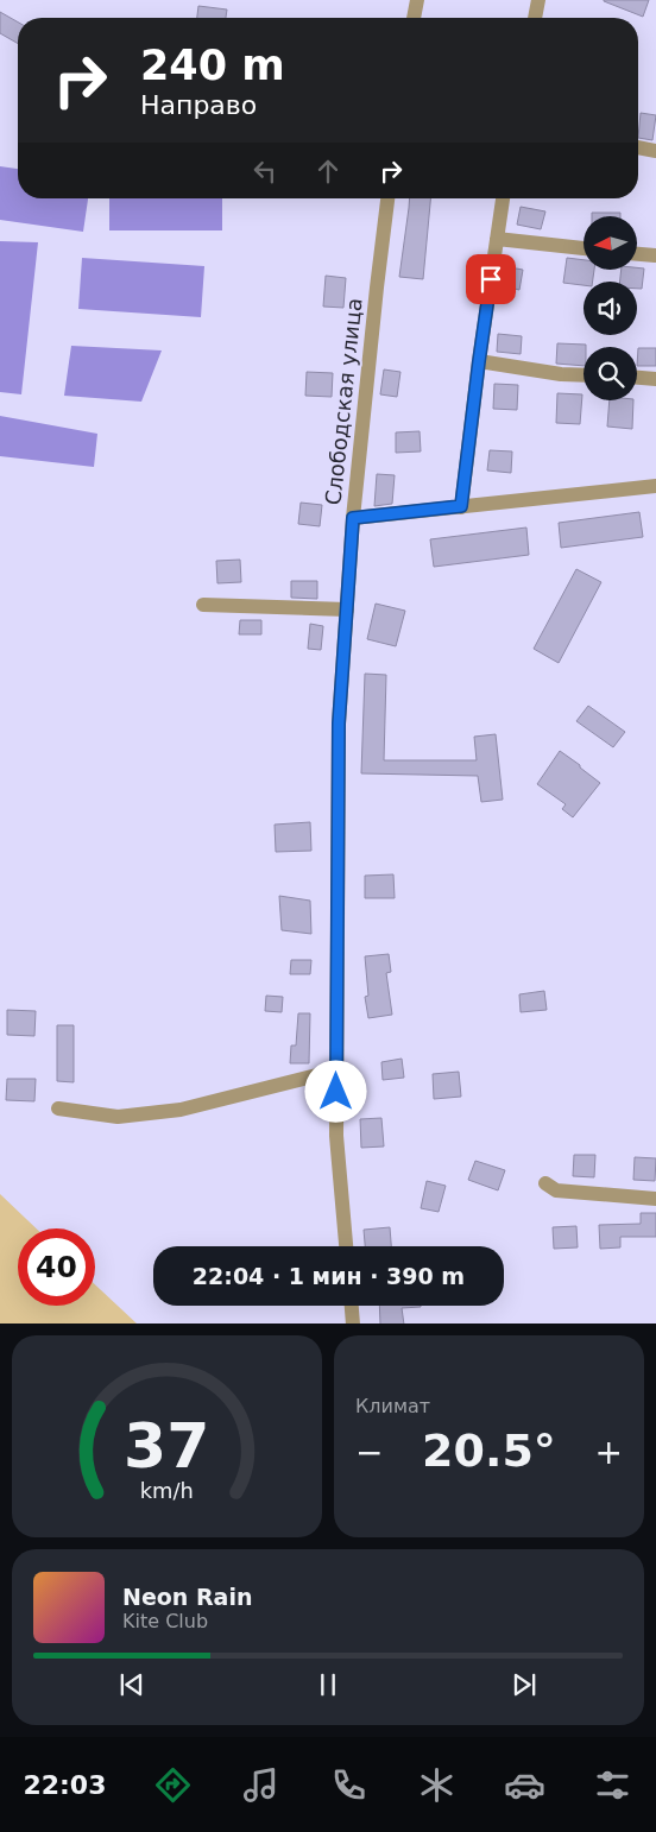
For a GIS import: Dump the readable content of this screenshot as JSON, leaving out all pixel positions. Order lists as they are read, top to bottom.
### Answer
{
  "streets": {
    "street": ["Слободская улица"]
  },
  "north": "left",
  "page": {
    "turn": ["240 m", "Направо"],
    "limit": "40",
    "trip": "22:04 · 1 мин · 390 m",
    "tile": "Климат",
    "heat": ["−", "20.5°", "+"],
    "song": ["Neon Rain", "Kite Club"],
    "tabs": "22:03",
    "gauge": ["37", "km/h"]
  }
}
